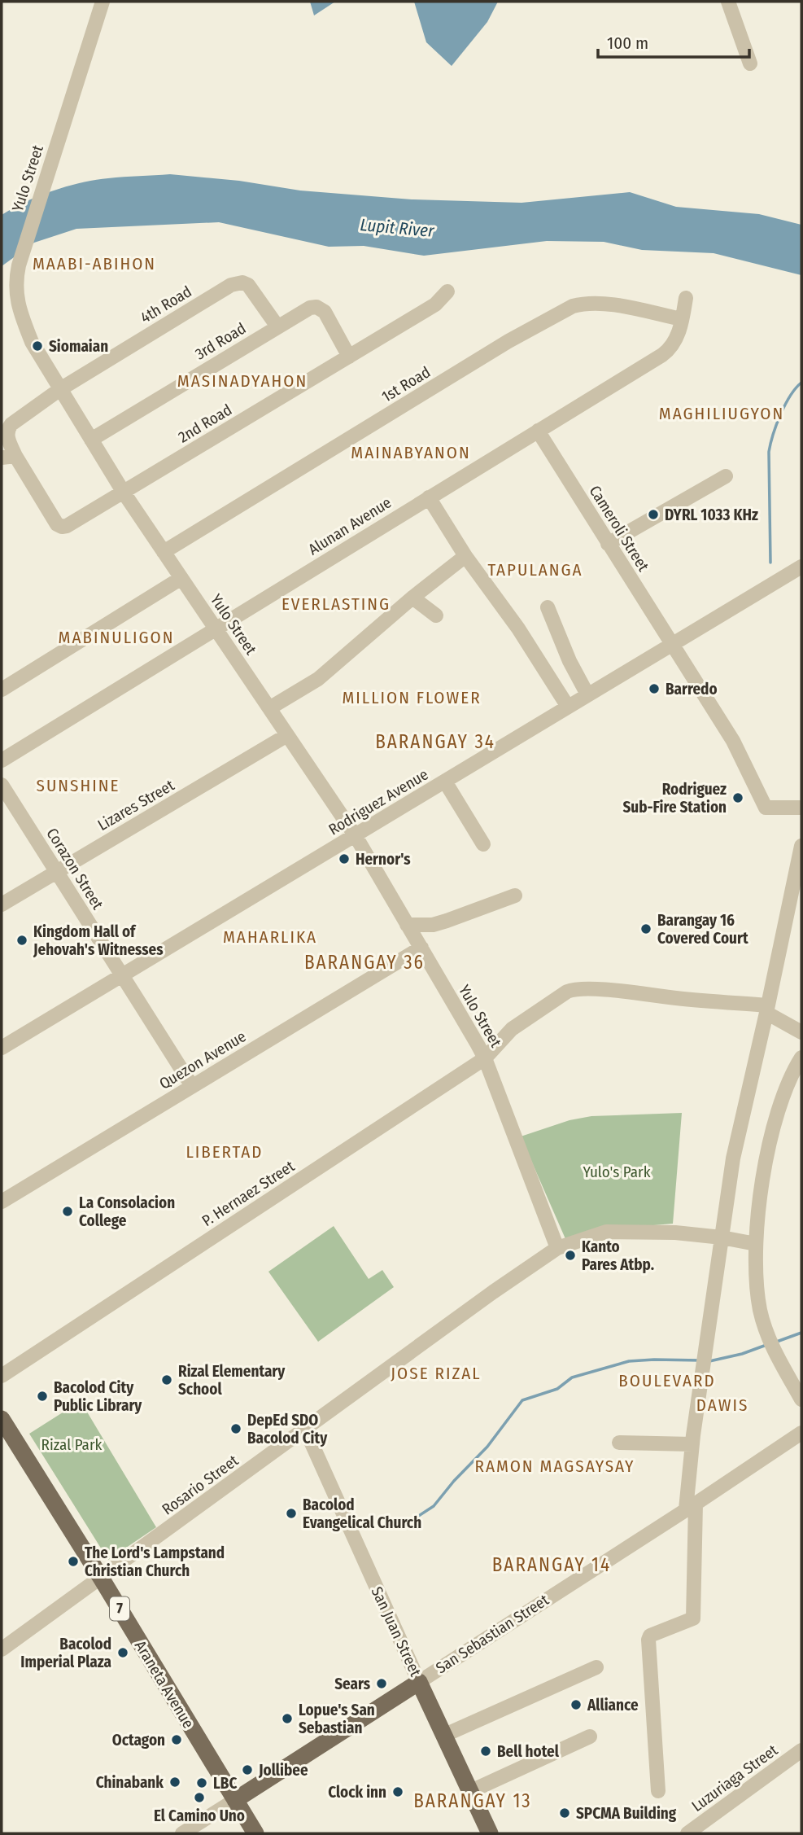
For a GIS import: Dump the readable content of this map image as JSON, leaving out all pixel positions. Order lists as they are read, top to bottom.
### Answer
{
  "streets": {
    "main road": [
      "7",
      "San Juan Street",
      "San Sebastian Street",
      "Araneta Avenue"
    ],
    "street": [
      "Yulo Street",
      "4th Road",
      "3rd Road",
      "1st Road",
      "2nd Road",
      "Alunan Avenue",
      "Cameroli Street",
      "Rodriguez Avenue",
      "Lizares Street",
      "Corazon Street",
      "Quezon Avenue",
      "P. Hernaez Street",
      "Rosario Street",
      "Luzuriaga Street"
    ]
  },
  "crossings": [
    ["Yulo Street", "4th Road"],
    ["Yulo Street", "3rd Road"],
    ["Yulo Street", "1st Road"],
    ["Yulo Street", "2nd Road"],
    ["Yulo Street", "Alunan Avenue"],
    ["Yulo Street", "Rodriguez Avenue"],
    ["Yulo Street", "Lizares Street"],
    ["Yulo Street", "Quezon Avenue"],
    ["Yulo Street", "P. Hernaez Street"],
    ["Yulo Street", "Rosario Street"],
    ["4th Road", "3rd Road"],
    ["4th Road", "2nd Road"],
    ["3rd Road", "2nd Road"],
    ["1st Road", "Alunan Avenue"],
    ["Alunan Avenue", "Cameroli Street"],
    ["Cameroli Street", "Rodriguez Avenue"],
    ["Rodriguez Avenue", "Corazon Street"],
    ["Lizares Street", "Corazon Street"],
    ["Corazon Street", "Quezon Avenue"],
    ["Rosario Street", "San Juan Street"],
    ["Rosario Street", "Araneta Avenue"],
    ["San Juan Street", "San Sebastian Street"],
    ["San Sebastian Street", "Araneta Avenue"]
  ],
  "districts": [
    "MAABI-ABIHON",
    "MASINADYAHON",
    "MAGHILIUGYON",
    "MAINABYANON",
    "TAPULANGA",
    "EVERLASTING",
    "MABINULIGON",
    "MILLION FLOWER",
    "BARANGAY 34",
    "SUNSHINE",
    "MAHARLIKA",
    "BARANGAY 36",
    "LIBERTAD",
    "JOSE RIZAL",
    "BOULEVARD",
    "DAWIS",
    "RAMON MAGSAYSAY",
    "BARANGAY 14",
    "BARANGAY 13"
  ],
  "water": ["Lupit River"],
  "parks": ["Yulo's Park", "Rizal Park"],
  "places": [
    "Siomaian",
    "DYRL 1033 KHz",
    "Barredo",
    "Rodriguez Sub-Fire Station",
    "Hernor's",
    "Barangay 16 Covered Court",
    "Kingdom Hall of Jehovah's Witnesses",
    "La Consolacion College",
    "Kanto Pares Atbp.",
    "Rizal Elementary School",
    "Bacolod City Public Library",
    "DepEd SDO Bacolod City",
    "Bacolod Evangelical Church",
    "The Lord's Lampstand Christian Church",
    "Bacolod Imperial Plaza",
    "Sears",
    "Alliance",
    "Lopue's San Sebastian",
    "Octagon",
    "Bell hotel",
    "Jollibee",
    "Chinabank",
    "LBC",
    "Clock inn",
    "El Camino Uno",
    "SPCMA Building"
  ],
  "scale_bar": "100 m"
}
